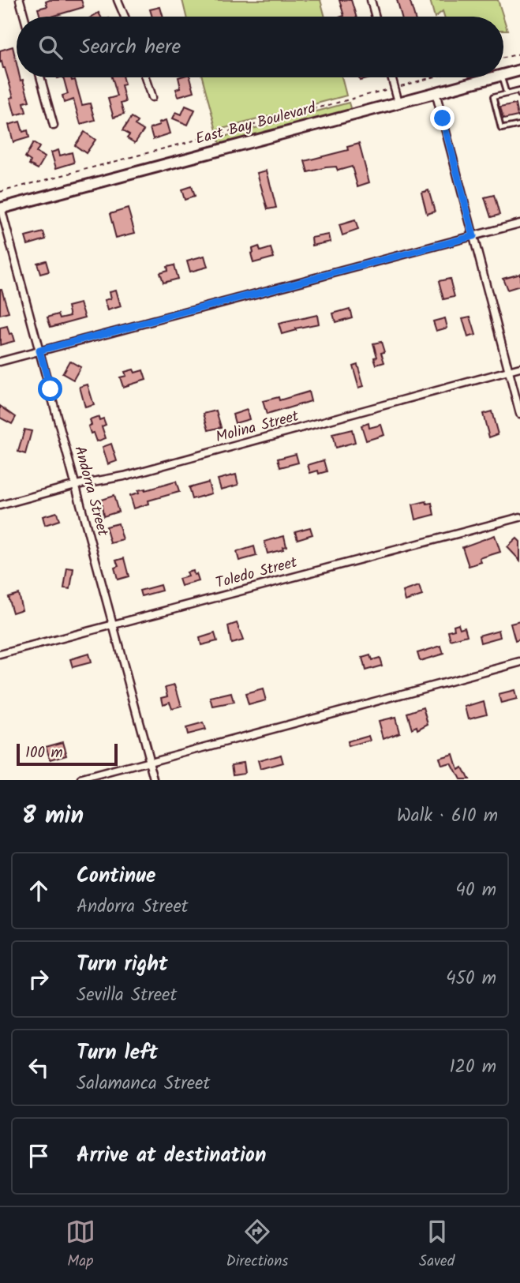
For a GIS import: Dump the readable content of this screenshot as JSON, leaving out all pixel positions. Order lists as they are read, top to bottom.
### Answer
{
  "streets": {
    "main road": ["East Bay Boulevard"],
    "street": ["Molina Street", "Andorra Street", "Toledo Street"]
  },
  "crossings": [
    ["East Bay Boulevard", "Andorra Street"],
    ["Molina Street", "Andorra Street"],
    ["Andorra Street", "Toledo Street"]
  ],
  "scale_bar": "100 m",
  "page": {
    "search": "Search here",
    "scale": "100 m",
    "heading": ["8 min", "Walk · 610 m"],
    "list": [
      ["Continue", "Andorra Street", "40 m"],
      ["Turn right", "Sevilla Street", "450 m"],
      ["Turn left", "Salamanca Street", "120 m"],
      "Arrive at destination"
    ],
    "nav": ["Map", "Directions", "Saved"]
  }
}
